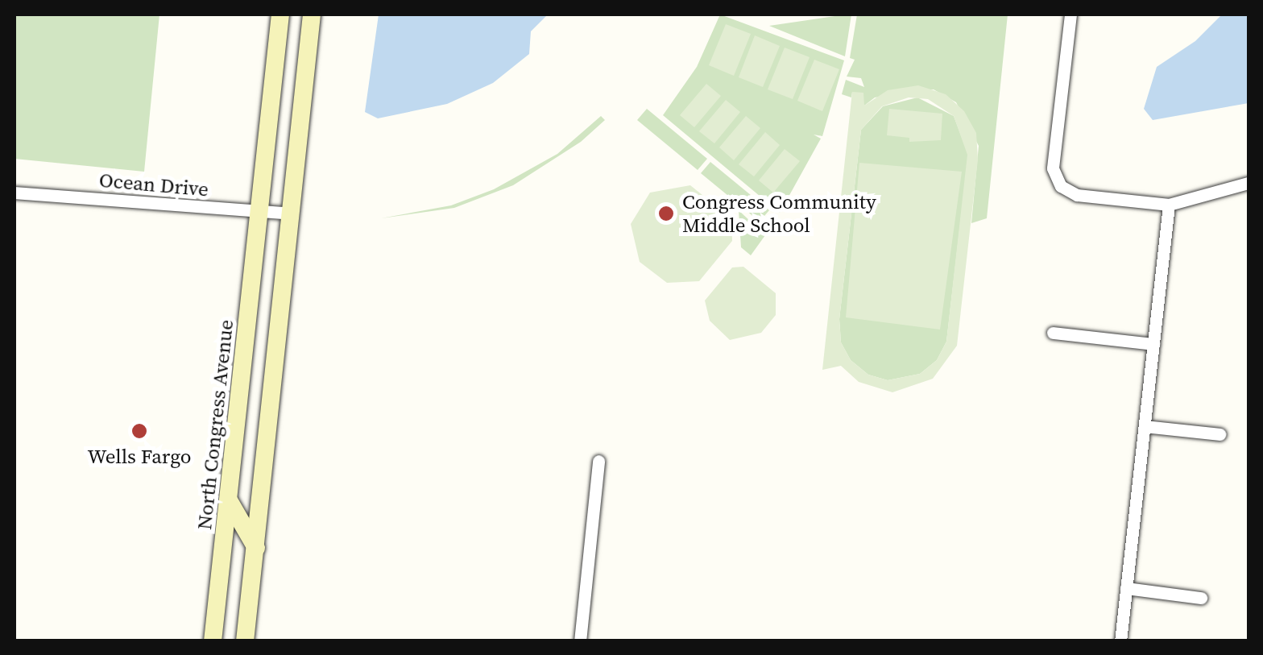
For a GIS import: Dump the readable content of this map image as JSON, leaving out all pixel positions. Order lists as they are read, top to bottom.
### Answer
{
  "streets": {
    "main road": ["North Congress Avenue"],
    "street": ["Ocean Drive"]
  },
  "crossings": [
    ["Ocean Drive", "North Congress Avenue"]
  ],
  "places": ["Congress Community Middle School", "Wells Fargo"]
}
